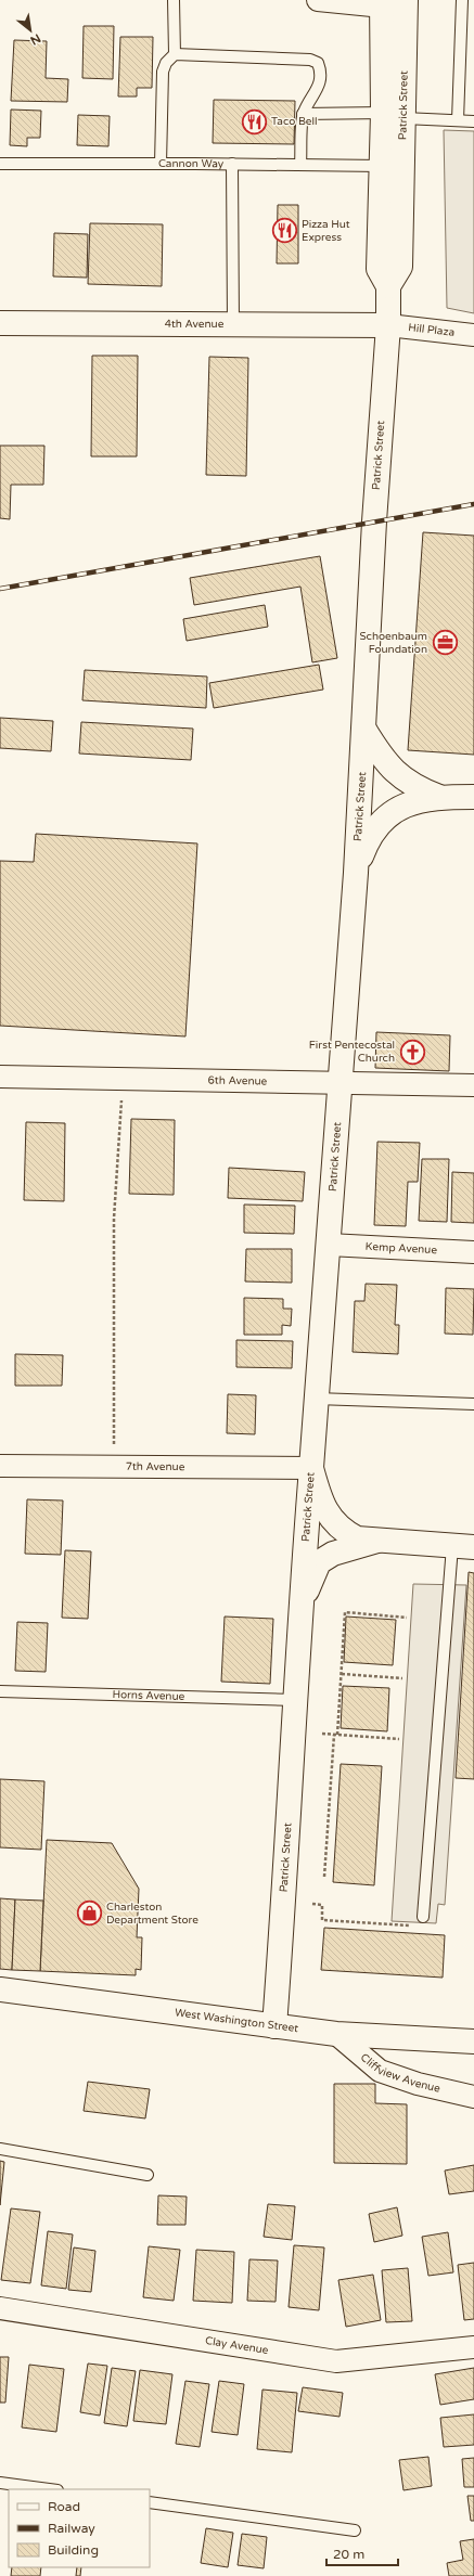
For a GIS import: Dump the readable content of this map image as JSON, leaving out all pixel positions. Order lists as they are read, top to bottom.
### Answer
{
  "streets": {
    "main road": ["Patrick Street", "4th Avenue", "West Washington Street"],
    "street": [
      "Hill Plaza",
      "6th Avenue",
      "Kemp Avenue",
      "7th Avenue",
      "Cliffview Avenue",
      "Clay Avenue"
    ],
    "lane": ["Cannon Way", "Horns Avenue"]
  },
  "crossings": [
    ["Patrick Street", "Cannon Way"],
    ["Patrick Street", "4th Avenue"],
    ["Patrick Street", "Hill Plaza"],
    ["Patrick Street", "6th Avenue"],
    ["Patrick Street", "Kemp Avenue"],
    ["Patrick Street", "7th Avenue"],
    ["Patrick Street", "Horns Avenue"],
    ["Patrick Street", "West Washington Street"],
    ["4th Avenue", "Hill Plaza"],
    ["West Washington Street", "Cliffview Avenue"]
  ],
  "places": {
    "restaurant": ["Taco Bell", "Pizza Hut Express"],
    "office": ["Schoenbaum Foundation"],
    "church": ["First Pentecostal Church"],
    "shop": ["Charleston Department Store"]
  },
  "legend": ["Road", "Railway", "Building"],
  "scale_bar": "20 m",
  "north": "bottom right"
}
